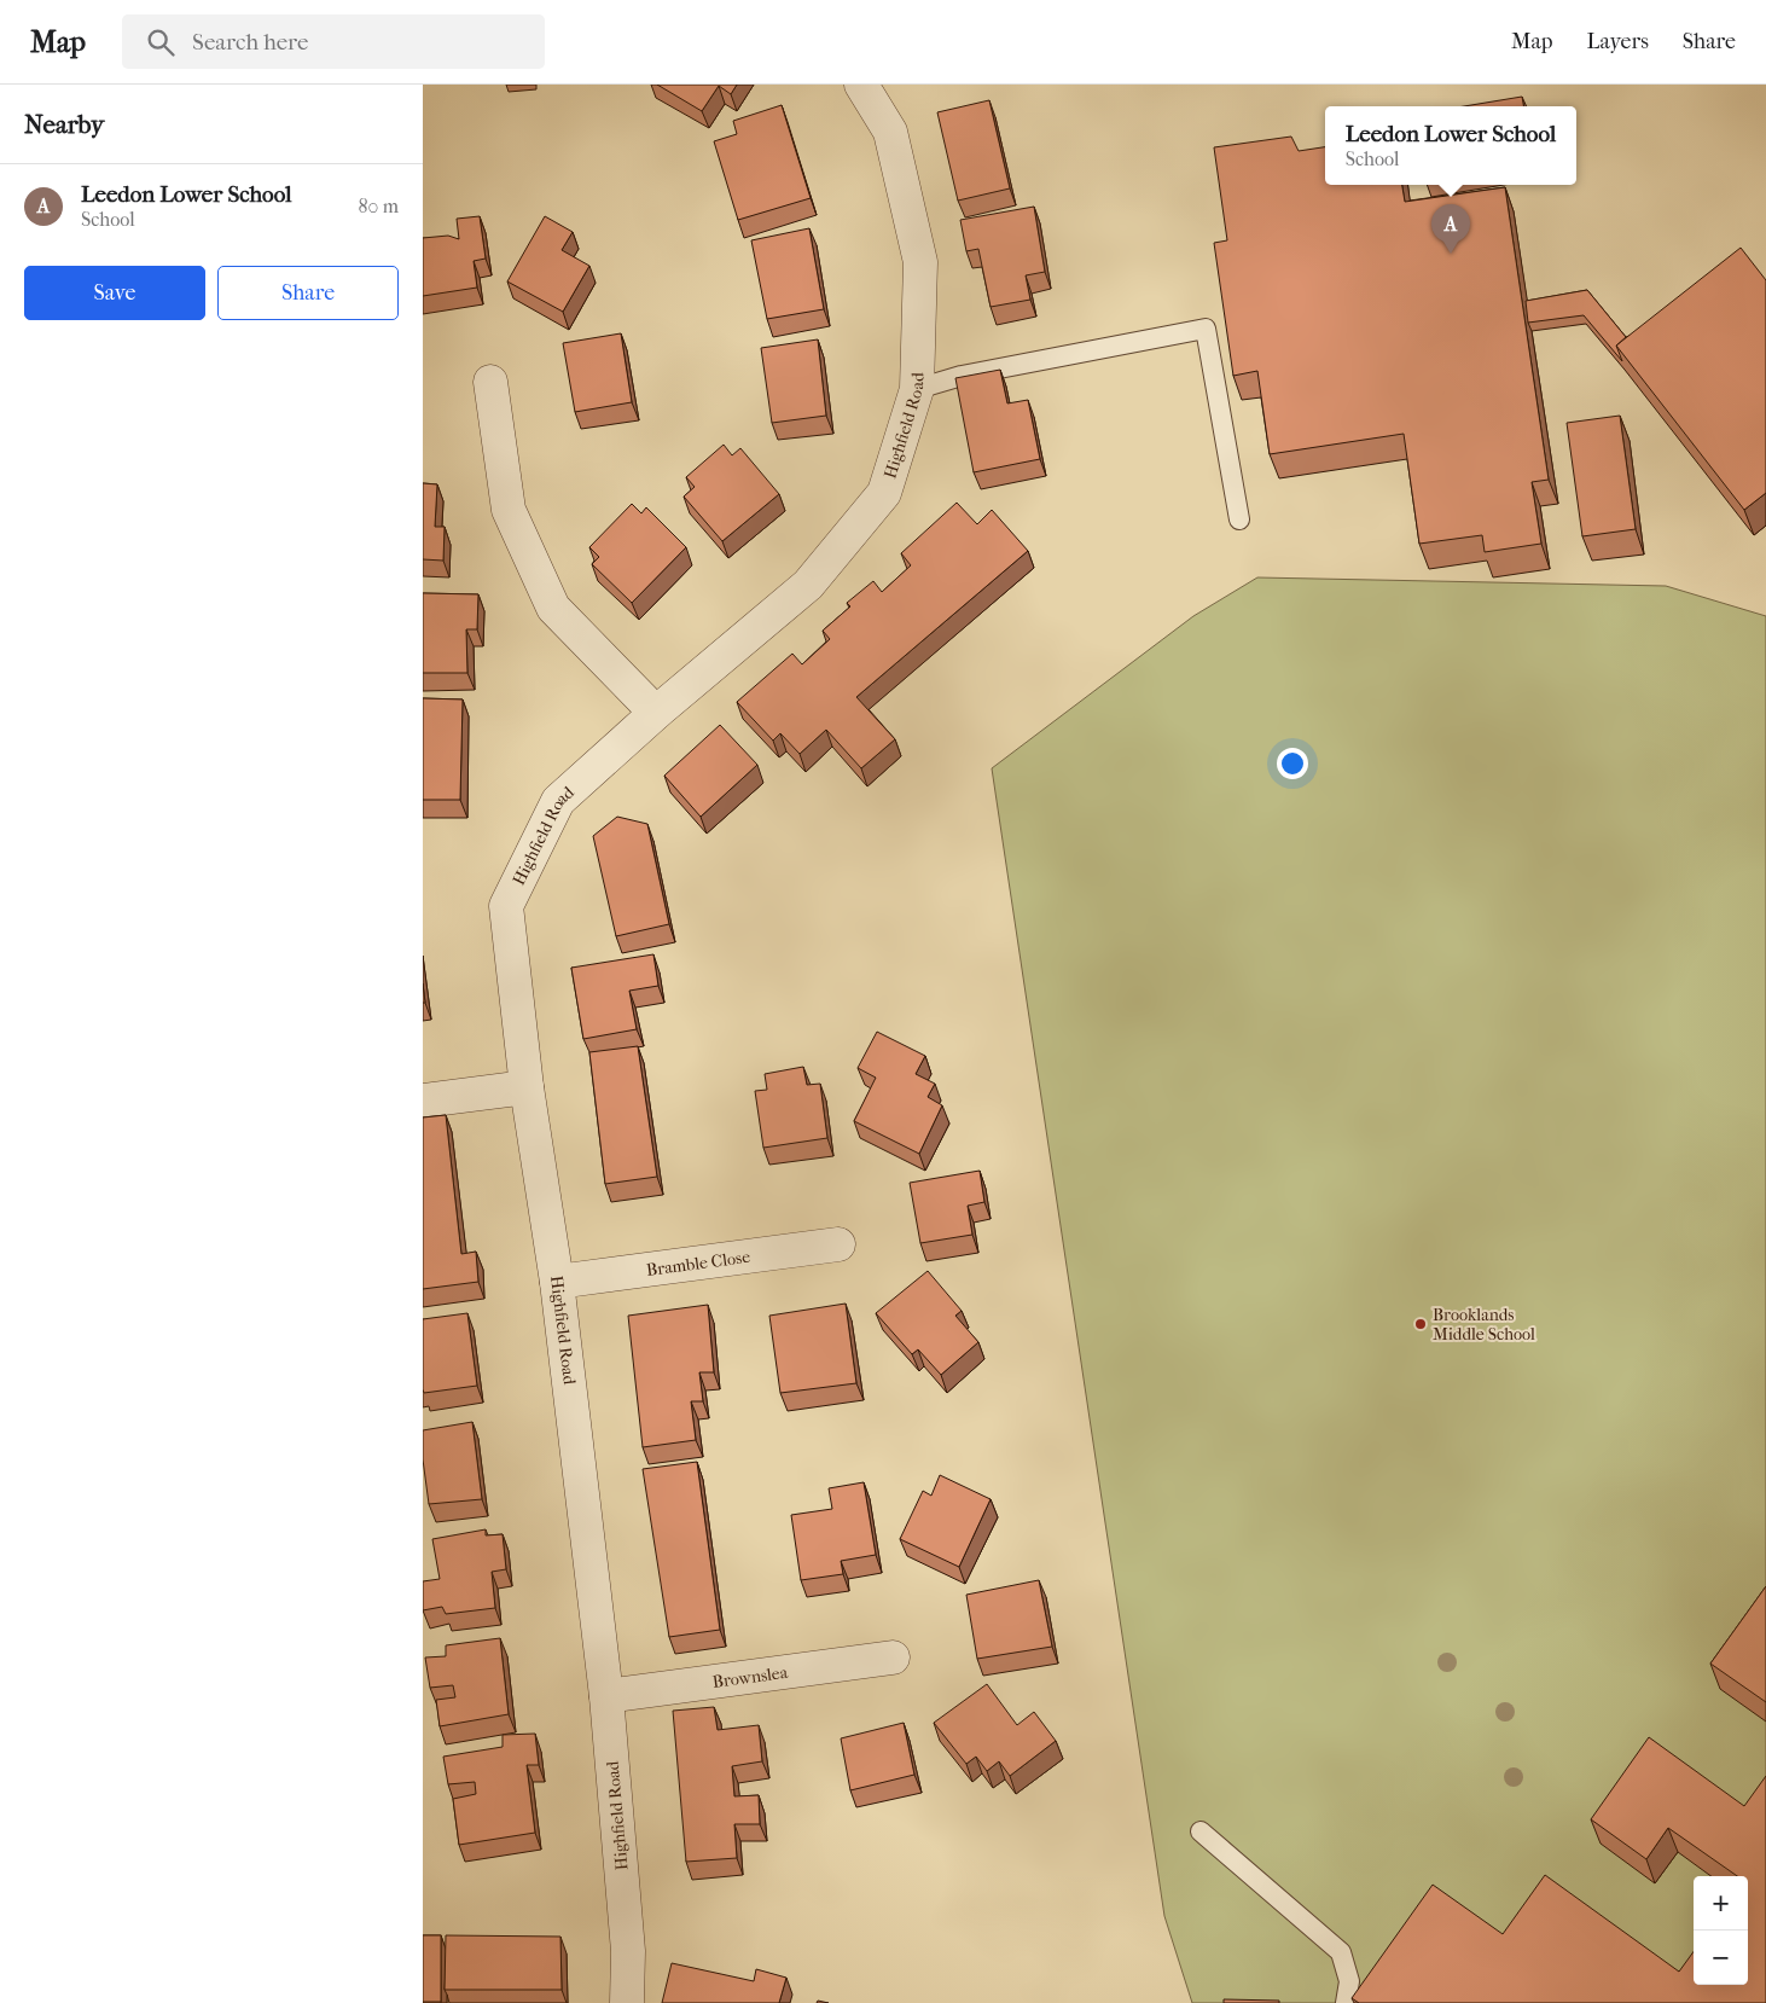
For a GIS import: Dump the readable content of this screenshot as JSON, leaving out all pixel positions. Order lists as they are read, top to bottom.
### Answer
{
  "streets": {
    "street": ["Highfield Road", "Bramble Close", "Brownslea"]
  },
  "crossings": [
    ["Highfield Road", "Bramble Close"],
    ["Highfield Road", "Brownslea"]
  ],
  "places": ["Brooklands Middle School"],
  "page": {
    "header": "Map",
    "search": "Search here",
    "nav": ["Map", "Layers", "Share"],
    "heading": "Nearby",
    "popup": ["Leedon Lower School", "School"],
    "list": [
      {
        "mark": "A",
        "name": "Leedon Lower School",
        "note": "School",
        "value": "80 m"
      }
    ],
    "pins": "A",
    "buttons": ["Save", "Share"],
    "map_buttons": ["+", "−"]
  }
}
